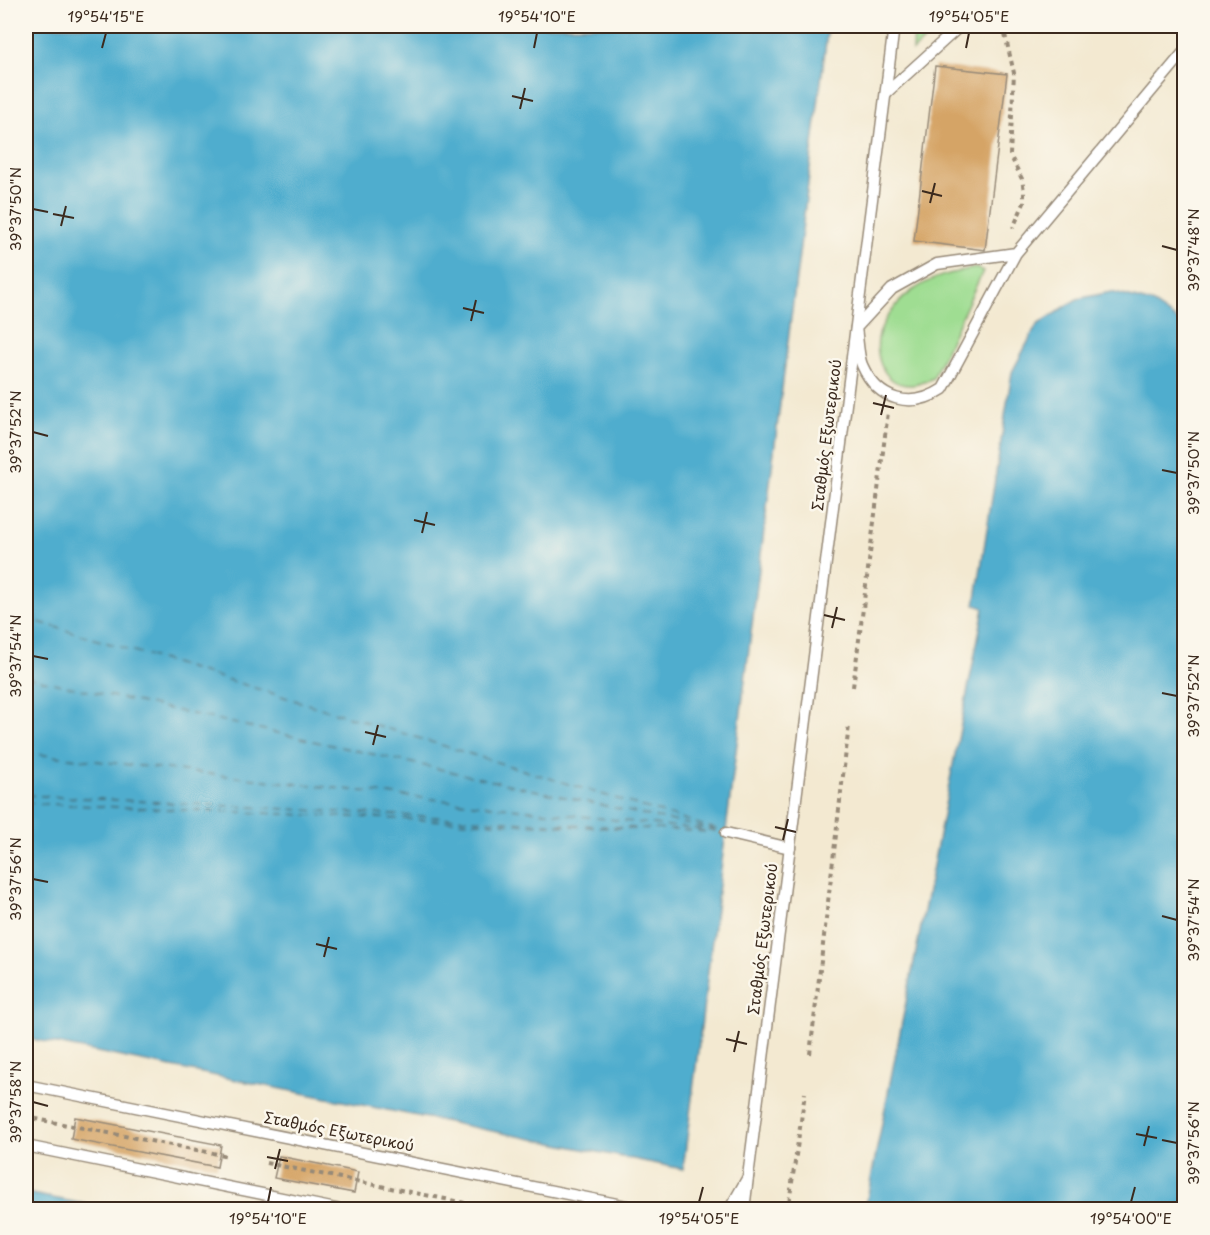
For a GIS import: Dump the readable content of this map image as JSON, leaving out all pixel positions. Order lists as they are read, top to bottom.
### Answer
{
  "streets": {
    "lane": ["Σταθμός Εξωτερικού"]
  },
  "coordinates": [
    "19°54'15\"E",
    "19°54'10\"E",
    "19°54'05\"E",
    "39°37'50\"N",
    "39°37'48\"N",
    "39°37'52\"N",
    "39°37'54\"N",
    "39°37'56\"N",
    "39°37'58\"N",
    "19°54'00\"E"
  ]
}
